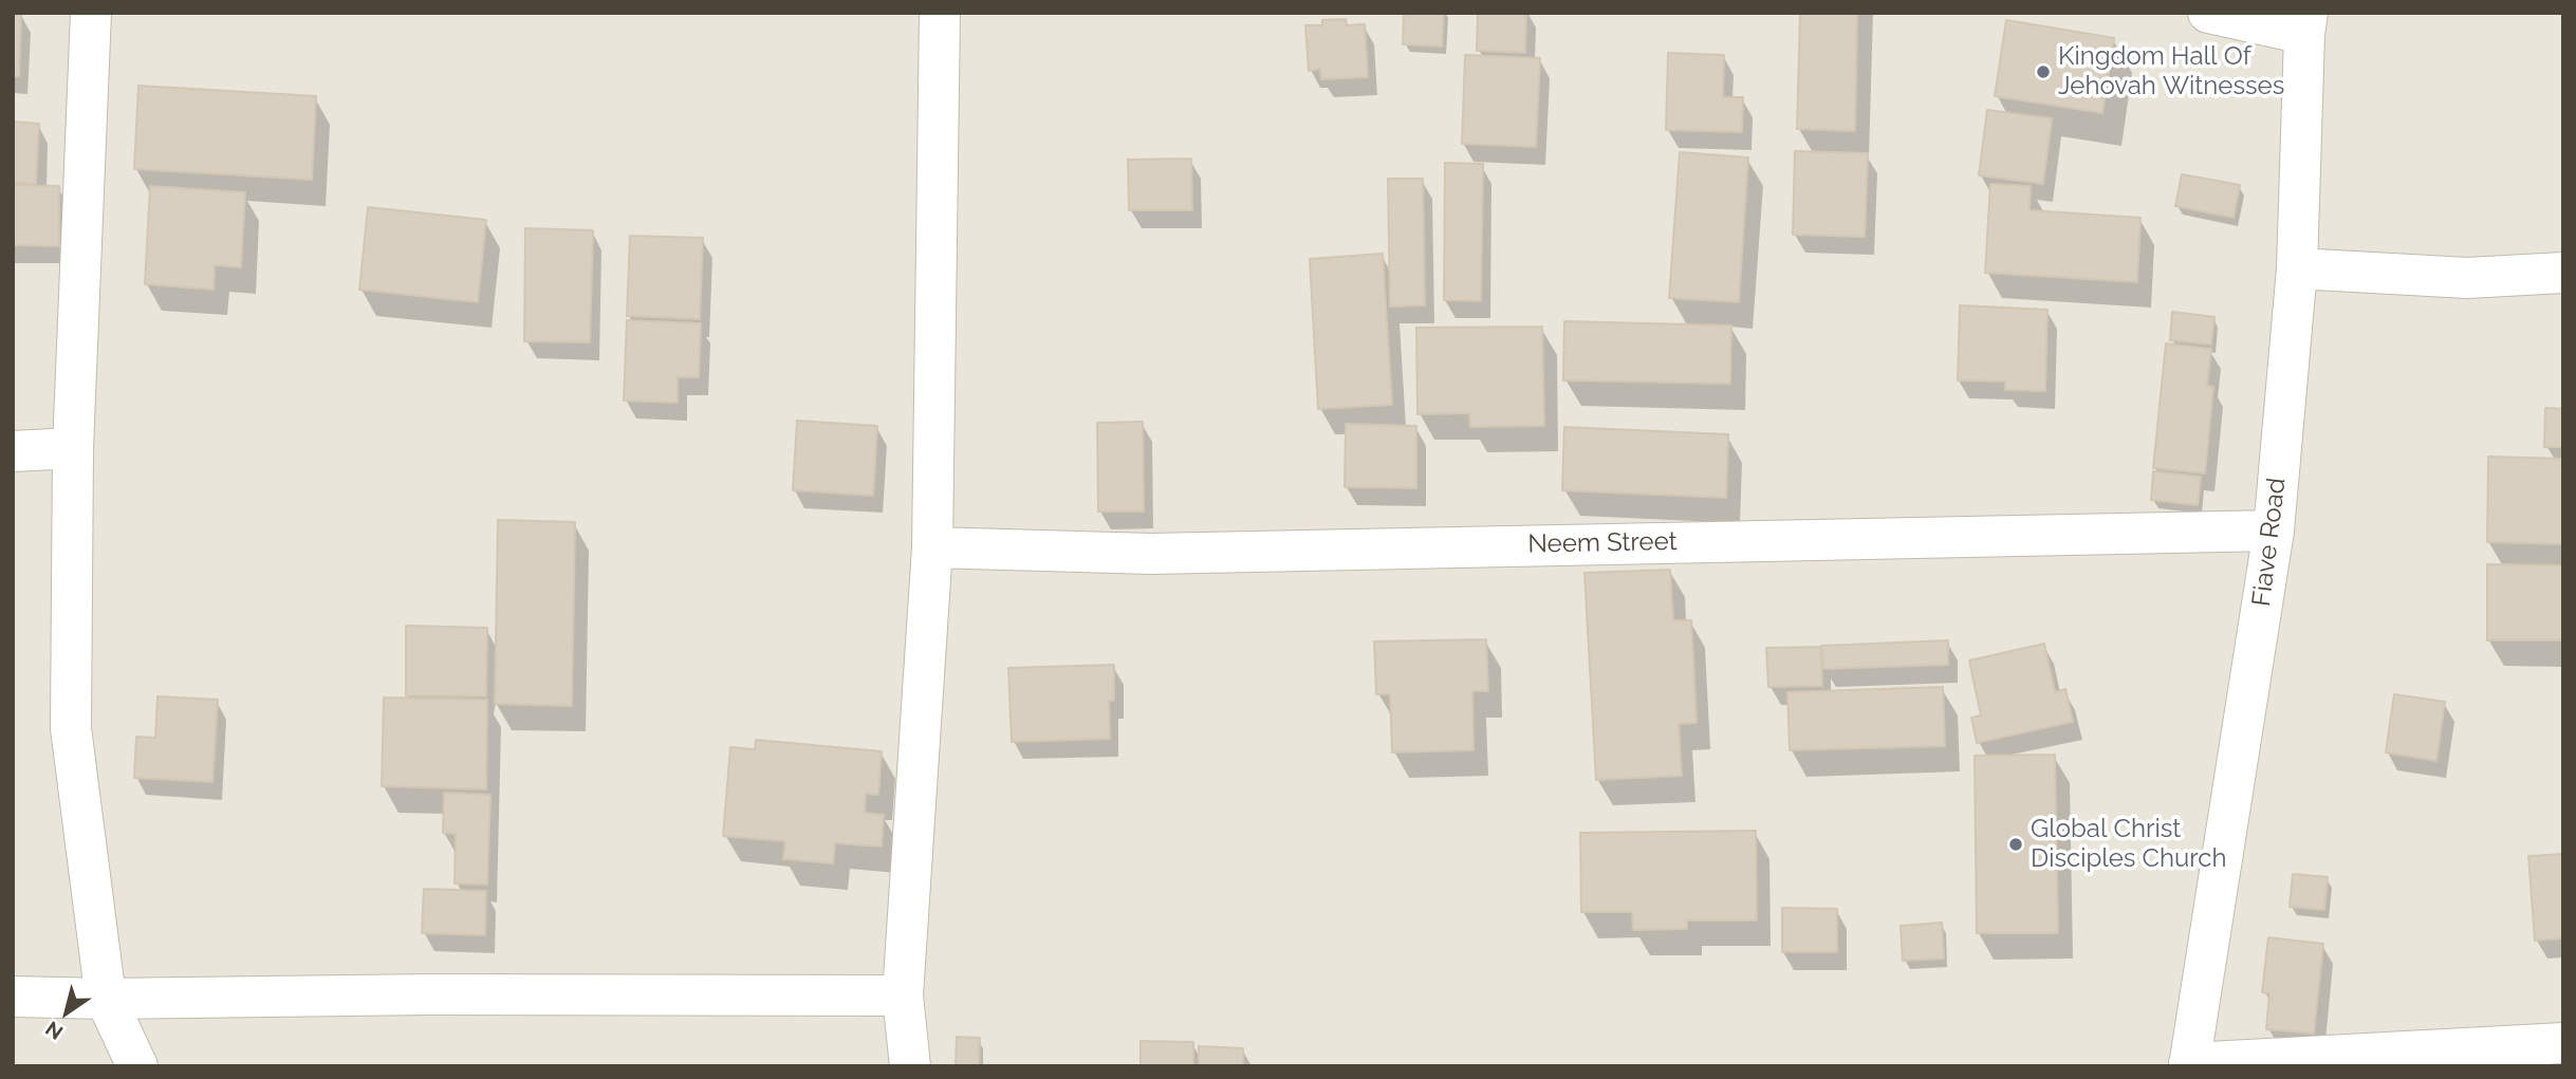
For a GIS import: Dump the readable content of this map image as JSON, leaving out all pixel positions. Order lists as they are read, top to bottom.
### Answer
{
  "streets": {
    "street": ["Fiave Road", "Neem Street"]
  },
  "crossings": [
    ["Fiave Road", "Neem Street"]
  ],
  "places": ["Kingdom Hall Of Jehovah Witnesses", "Global Christ Disciples Church"],
  "north": "bottom left"
}
